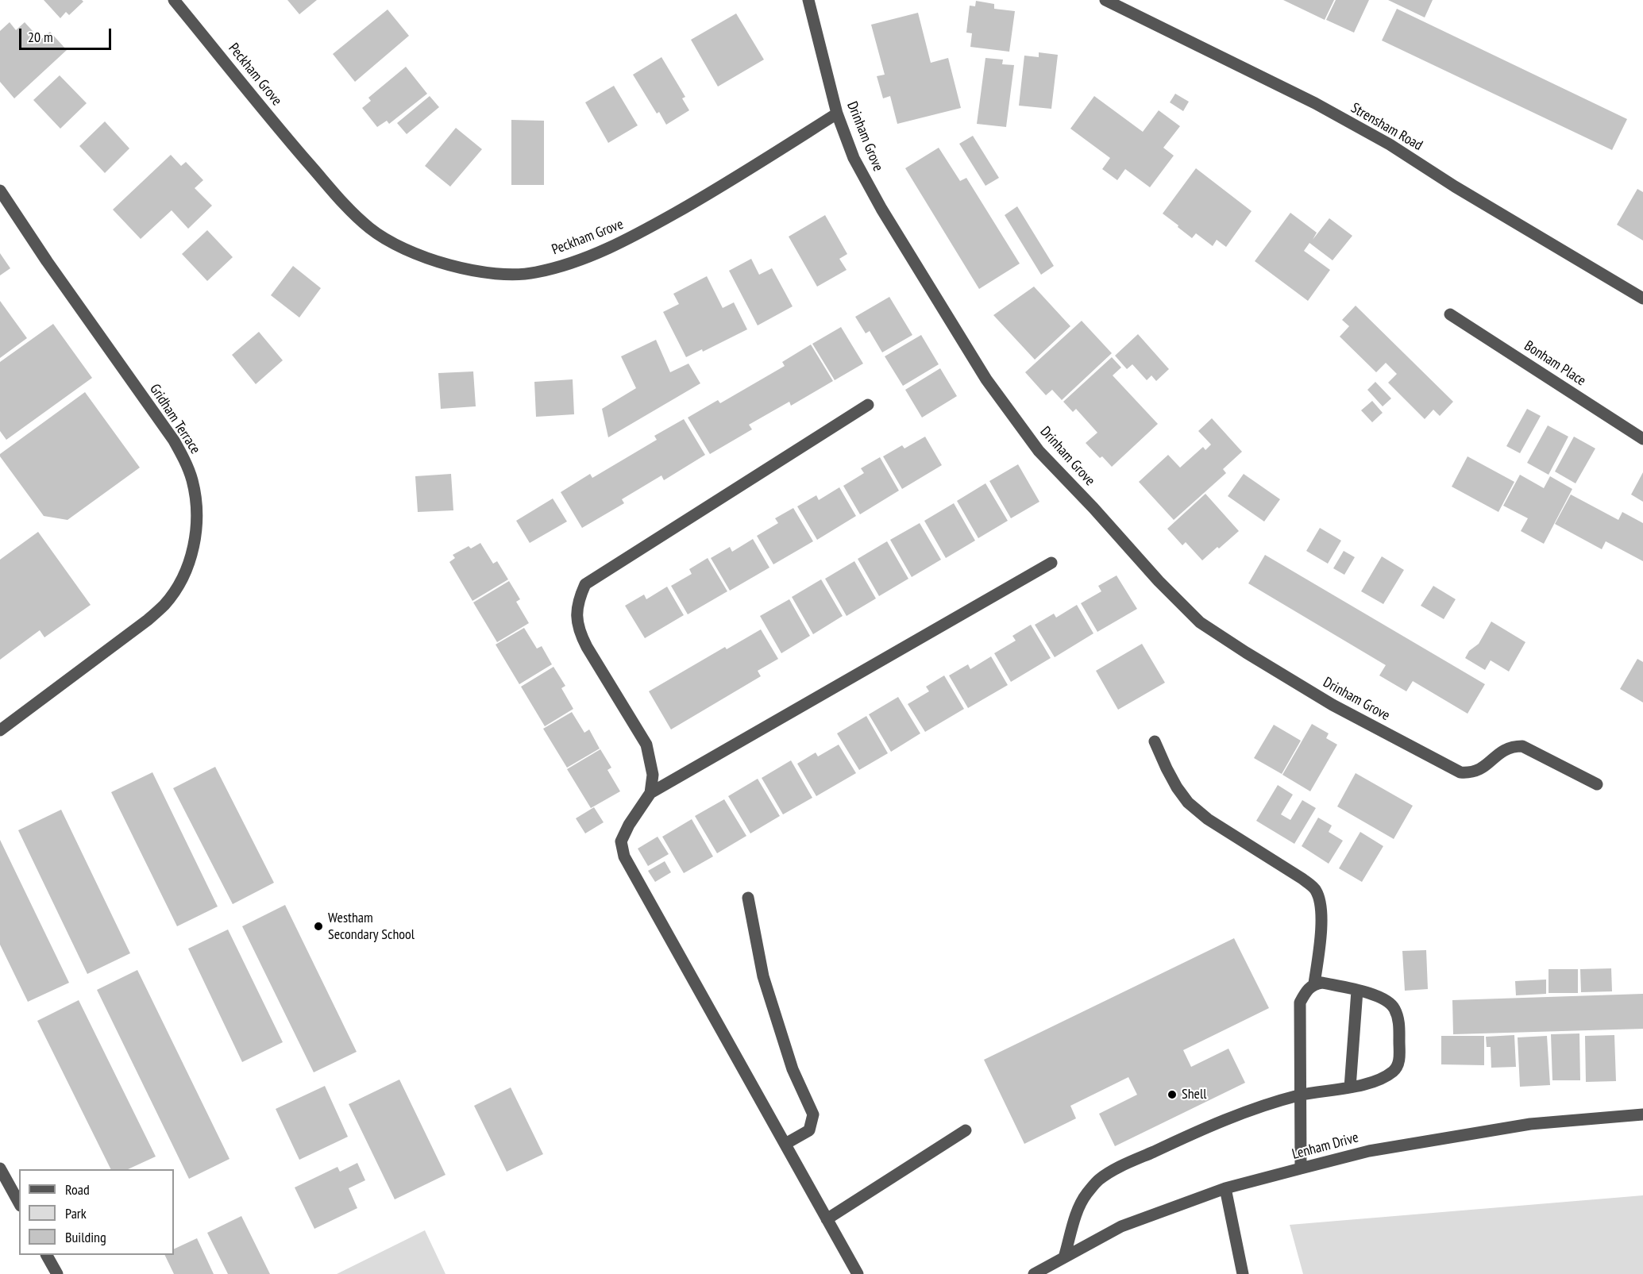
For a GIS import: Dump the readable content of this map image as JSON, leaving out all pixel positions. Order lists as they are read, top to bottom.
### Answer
{
  "streets": {
    "street": [
      "Peckham Grove",
      "Strensham Road",
      "Drinham Grove",
      "Bonham Place",
      "Gridham Terrace",
      "Lenham Drive"
    ]
  },
  "crossings": [
    ["Peckham Grove", "Drinham Grove"]
  ],
  "places": ["Westham Secondary School", "Shell"],
  "legend": ["Road", "Park", "Building"],
  "scale_bar": "20 m"
}
